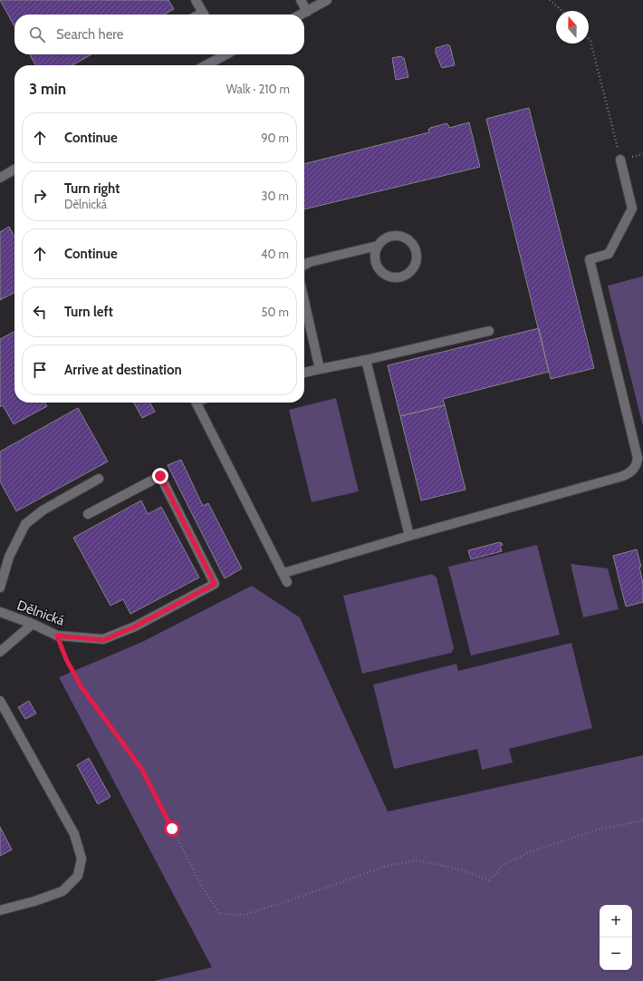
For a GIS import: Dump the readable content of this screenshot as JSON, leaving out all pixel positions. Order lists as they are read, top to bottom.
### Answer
{
  "streets": {
    "street": ["Dělnická"]
  },
  "north": "top",
  "page": {
    "search": "Search here",
    "heading": ["3 min", "Walk · 210 m"],
    "list": [
      ["Continue", "90 m"],
      ["Turn right", "Dělnická", "30 m"],
      ["Continue", "40 m"],
      ["Turn left", "50 m"],
      "Arrive at destination"
    ],
    "map_buttons": ["+", "−"]
  }
}
